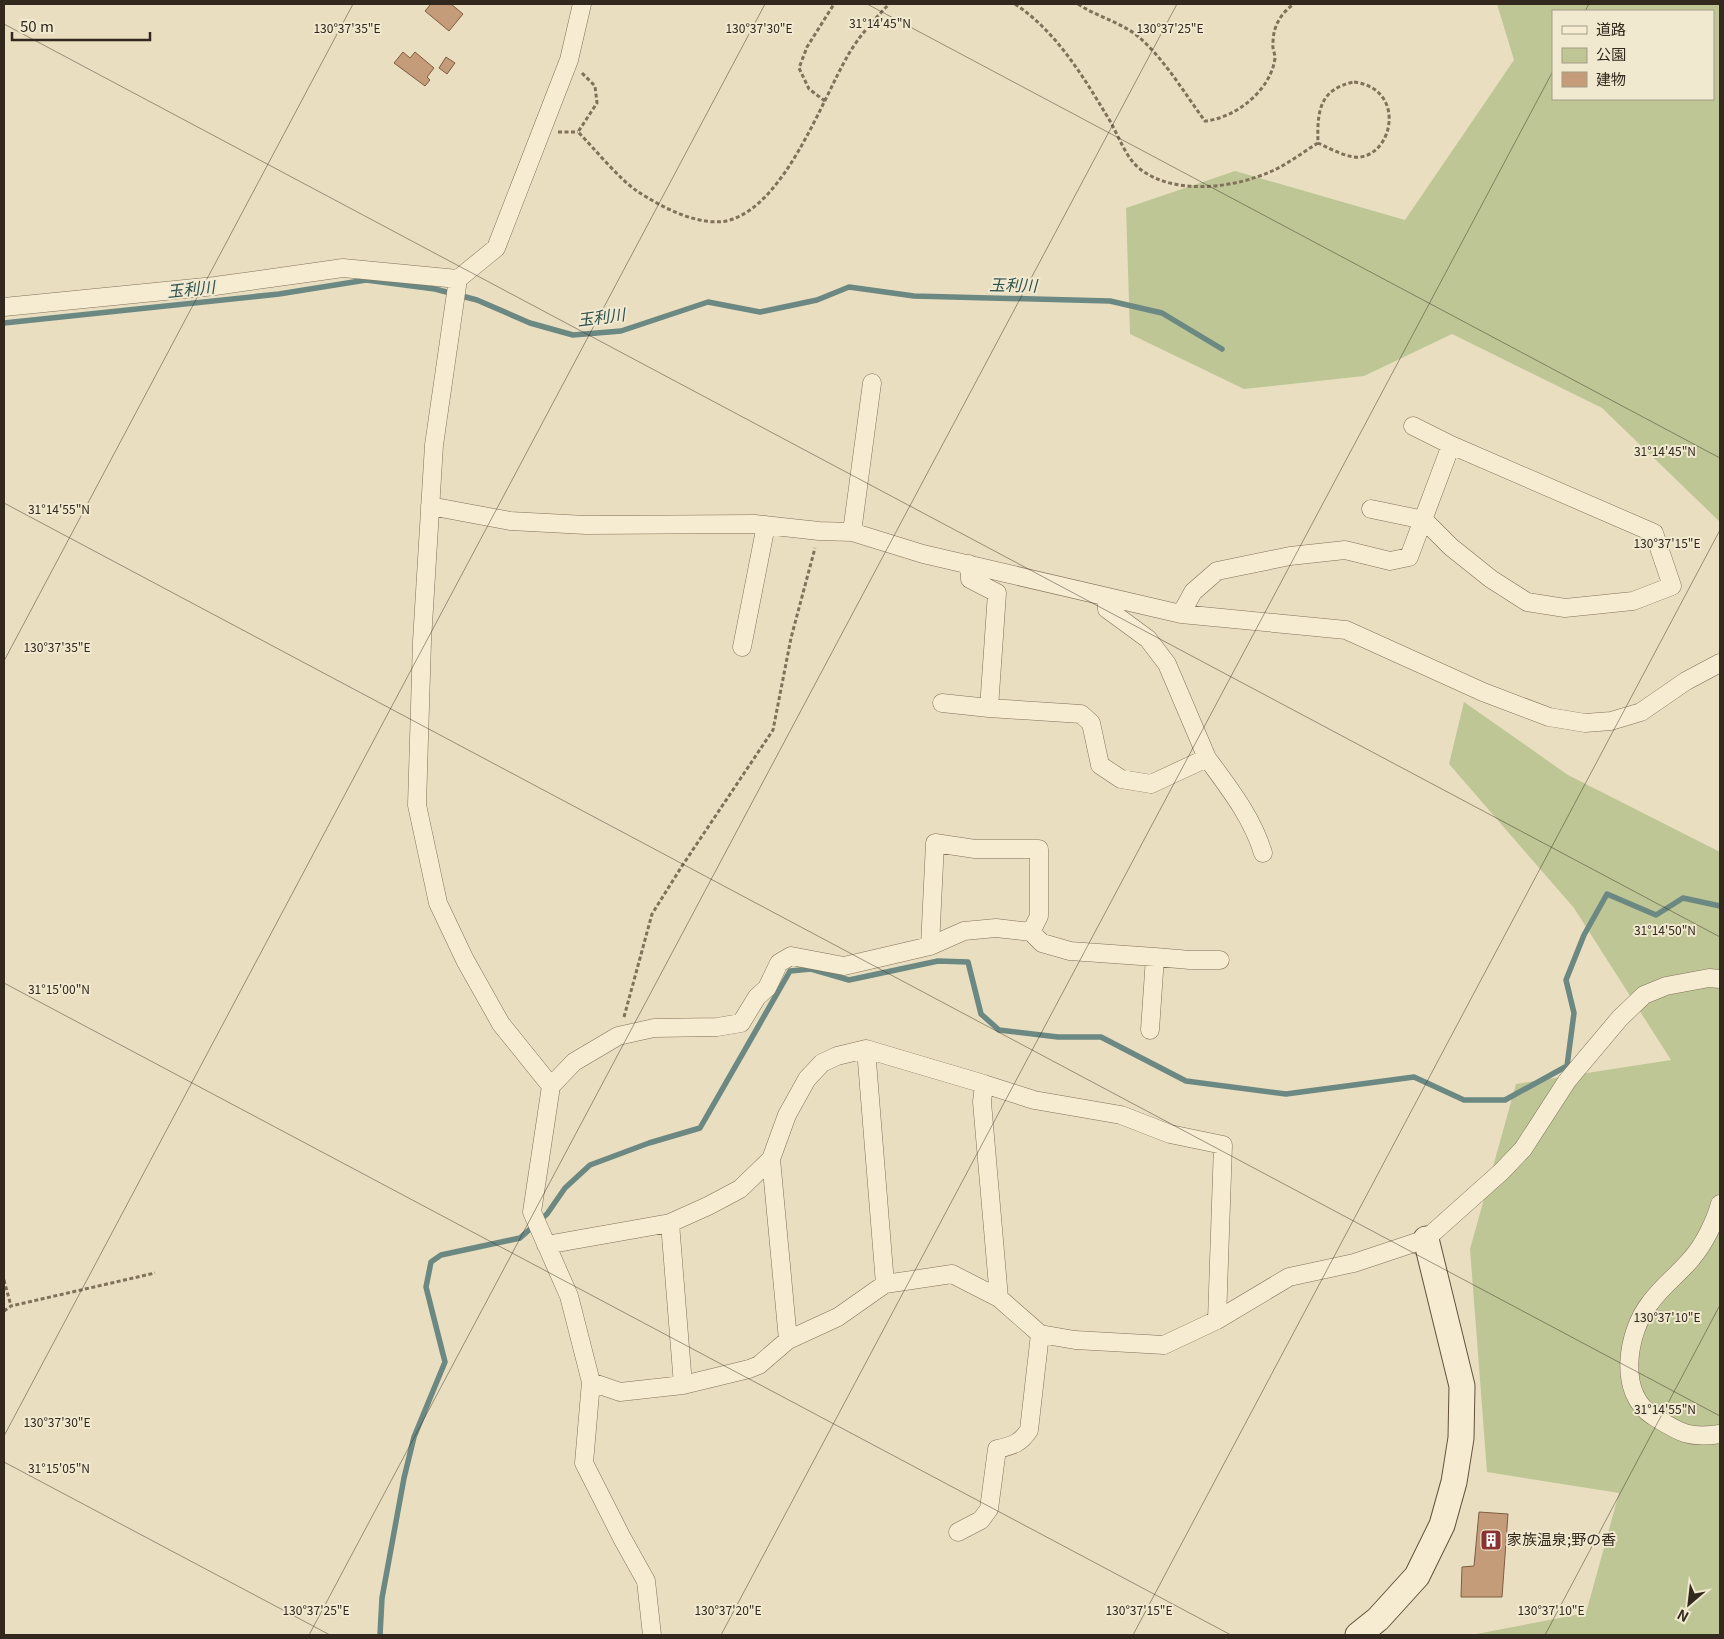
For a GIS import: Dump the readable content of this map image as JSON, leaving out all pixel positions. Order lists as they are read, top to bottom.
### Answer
{
  "water": ["玉利川"],
  "places": {
    "building": ["家族温泉;野の香"]
  },
  "legend": ["道路", "公園", "建物"],
  "scale_bar": "50 m",
  "north": "bottom left",
  "coordinates": [
    "31°14'45\"N",
    "130°37'35\"E",
    "130°37'30\"E",
    "130°37'25\"E",
    "31°14'55\"N",
    "130°37'15\"E",
    "31°14'50\"N",
    "31°15'00\"N",
    "130°37'10\"E",
    "31°15'05\"N",
    "130°37'20\"E"
  ]
}
